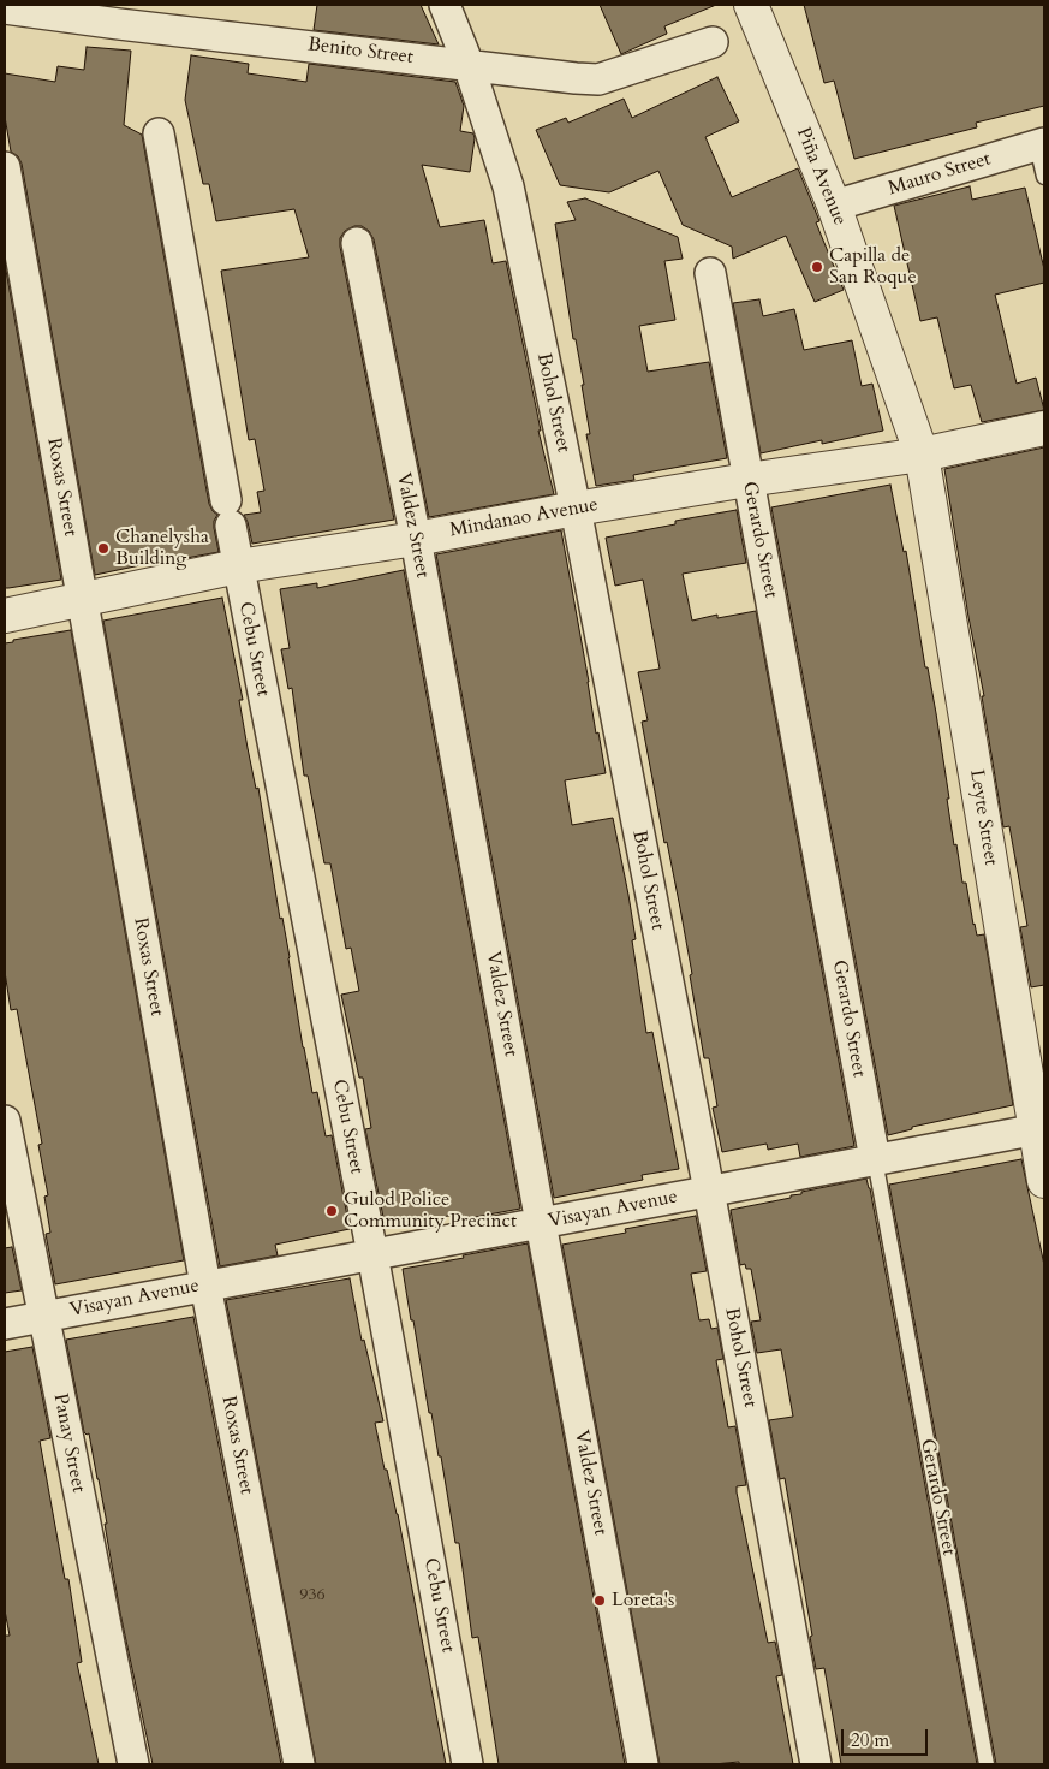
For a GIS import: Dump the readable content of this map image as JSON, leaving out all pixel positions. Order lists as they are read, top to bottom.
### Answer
{
  "streets": {
    "street": [
      "Benito Street",
      "Mauro Street",
      "Piña Avenue",
      "Bohol Street",
      "Roxas Street",
      "Mindanao Avenue",
      "Valdez Street",
      "Gerardo Street",
      "Cebu Street",
      "Leyte Street",
      "Visayan Avenue",
      "Panay Street"
    ]
  },
  "crossings": [
    ["Benito Street", "Bohol Street"],
    ["Mauro Street", "Piña Avenue"],
    ["Piña Avenue", "Mindanao Avenue"],
    ["Piña Avenue", "Leyte Street"],
    ["Bohol Street", "Mindanao Avenue"],
    ["Bohol Street", "Visayan Avenue"],
    ["Roxas Street", "Mindanao Avenue"],
    ["Roxas Street", "Visayan Avenue"],
    ["Mindanao Avenue", "Valdez Street"],
    ["Mindanao Avenue", "Gerardo Street"],
    ["Mindanao Avenue", "Cebu Street"],
    ["Mindanao Avenue", "Leyte Street"],
    ["Valdez Street", "Visayan Avenue"],
    ["Gerardo Street", "Visayan Avenue"],
    ["Cebu Street", "Visayan Avenue"],
    ["Leyte Street", "Visayan Avenue"],
    ["Visayan Avenue", "Panay Street"]
  ],
  "places": [
    "Capilla de San Roque",
    "Chanelysha Building",
    "Gulod Police Community Precinct",
    "Loreta's"
  ],
  "house_numbers": ["936"],
  "scale_bar": "20 m"
}
